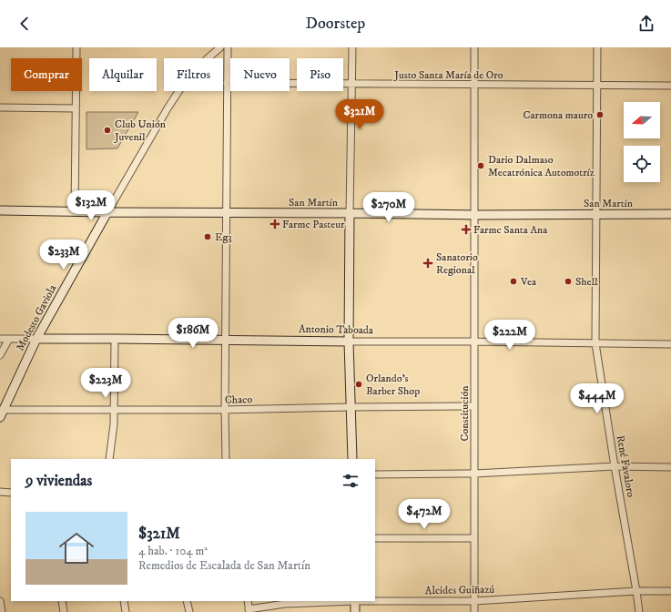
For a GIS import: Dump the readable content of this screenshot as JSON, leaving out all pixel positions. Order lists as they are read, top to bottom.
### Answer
{
  "streets": {
    "street": [
      "Justo Santa María de Oro",
      "San Martín",
      "Modesto Gaviola",
      "Antonio Taboada",
      "Chaco",
      "Constitución",
      "René Favaloro",
      "Alcides Guiñazú"
    ]
  },
  "crossings": [
    ["Justo Santa María de Oro", "Constitución"],
    ["Justo Santa María de Oro", "René Favaloro"],
    ["San Martín", "Modesto Gaviola"],
    ["San Martín", "Constitución"],
    ["San Martín", "René Favaloro"],
    ["Modesto Gaviola", "Antonio Taboada"],
    ["Modesto Gaviola", "Chaco"],
    ["Antonio Taboada", "Constitución"],
    ["Antonio Taboada", "René Favaloro"],
    ["Chaco", "Constitución"],
    ["Constitución", "Alcides Guiñazú"],
    ["René Favaloro", "Alcides Guiñazú"]
  ],
  "places": {
    "other": [
      "Carmona mauro",
      "Club Unión Juvenil",
      "Dario Dalmaso Mecatrónica Automotríz",
      "Eg3",
      "Vea",
      "Shell",
      "Orlando's Barber Shop"
    ],
    "health": ["Farmc Pasteur", "Farmc Santa Ana", "Sanatorio Regional"]
  },
  "north": "left",
  "page": {
    "header": "Doorstep",
    "chip": [
      "Comprar",
      "Alquilar",
      "Filtros",
      "Nuevo",
      "Piso"
    ],
    "price": [
      "$321M",
      "$132M",
      "$270M",
      "$233M",
      "$186M",
      "$222M",
      "$223M",
      "$444M",
      "$472M"
    ],
    "heading": "9 viviendas",
    "list": [
      {
        "name": "$321M",
        "note": "4 hab. · 104 m² · Remedios de Escalada de San Martín"
      }
    ]
  }
}
